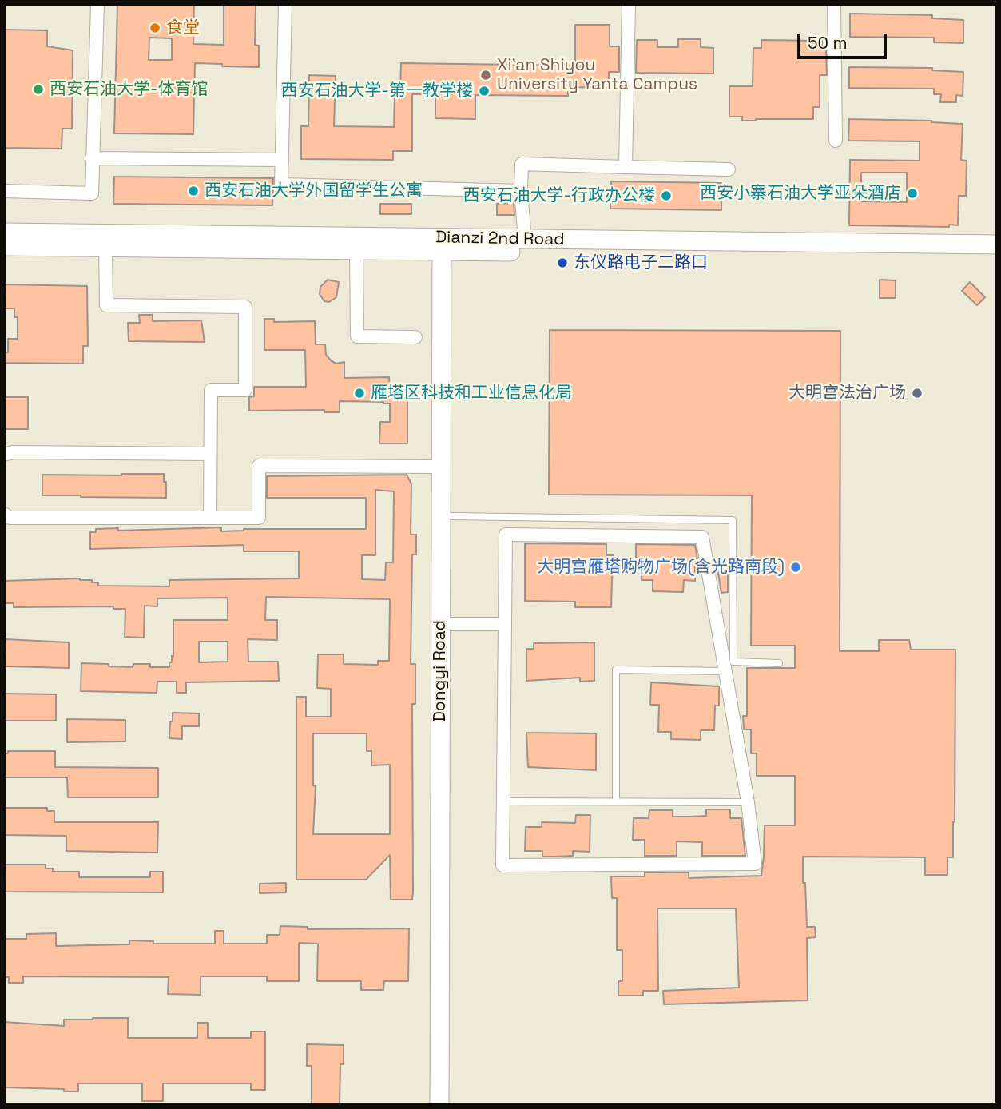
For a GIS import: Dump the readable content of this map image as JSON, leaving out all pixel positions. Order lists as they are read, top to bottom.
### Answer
{
  "streets": {
    "main road": ["Dianzi 2nd Road", "Dongyi Road"]
  },
  "crossings": [
    ["Dianzi 2nd Road", "Dongyi Road"]
  ],
  "places": [
    "食堂",
    "Xi'an Shiyou University Yanta Campus",
    "西安石油大学-体育馆",
    "西安石油大学-第一教学楼",
    "西安石油大学外国留学生公寓",
    "西安小寨石油大学亚朵酒店",
    "西安石油大学-行政办公楼",
    "东仪路电子二路口",
    "雁塔区科技和工业信息化局",
    "大明宫法治广场",
    "大明宫雁塔购物广场(含光路南段)"
  ],
  "scale_bar": "50 m"
}
